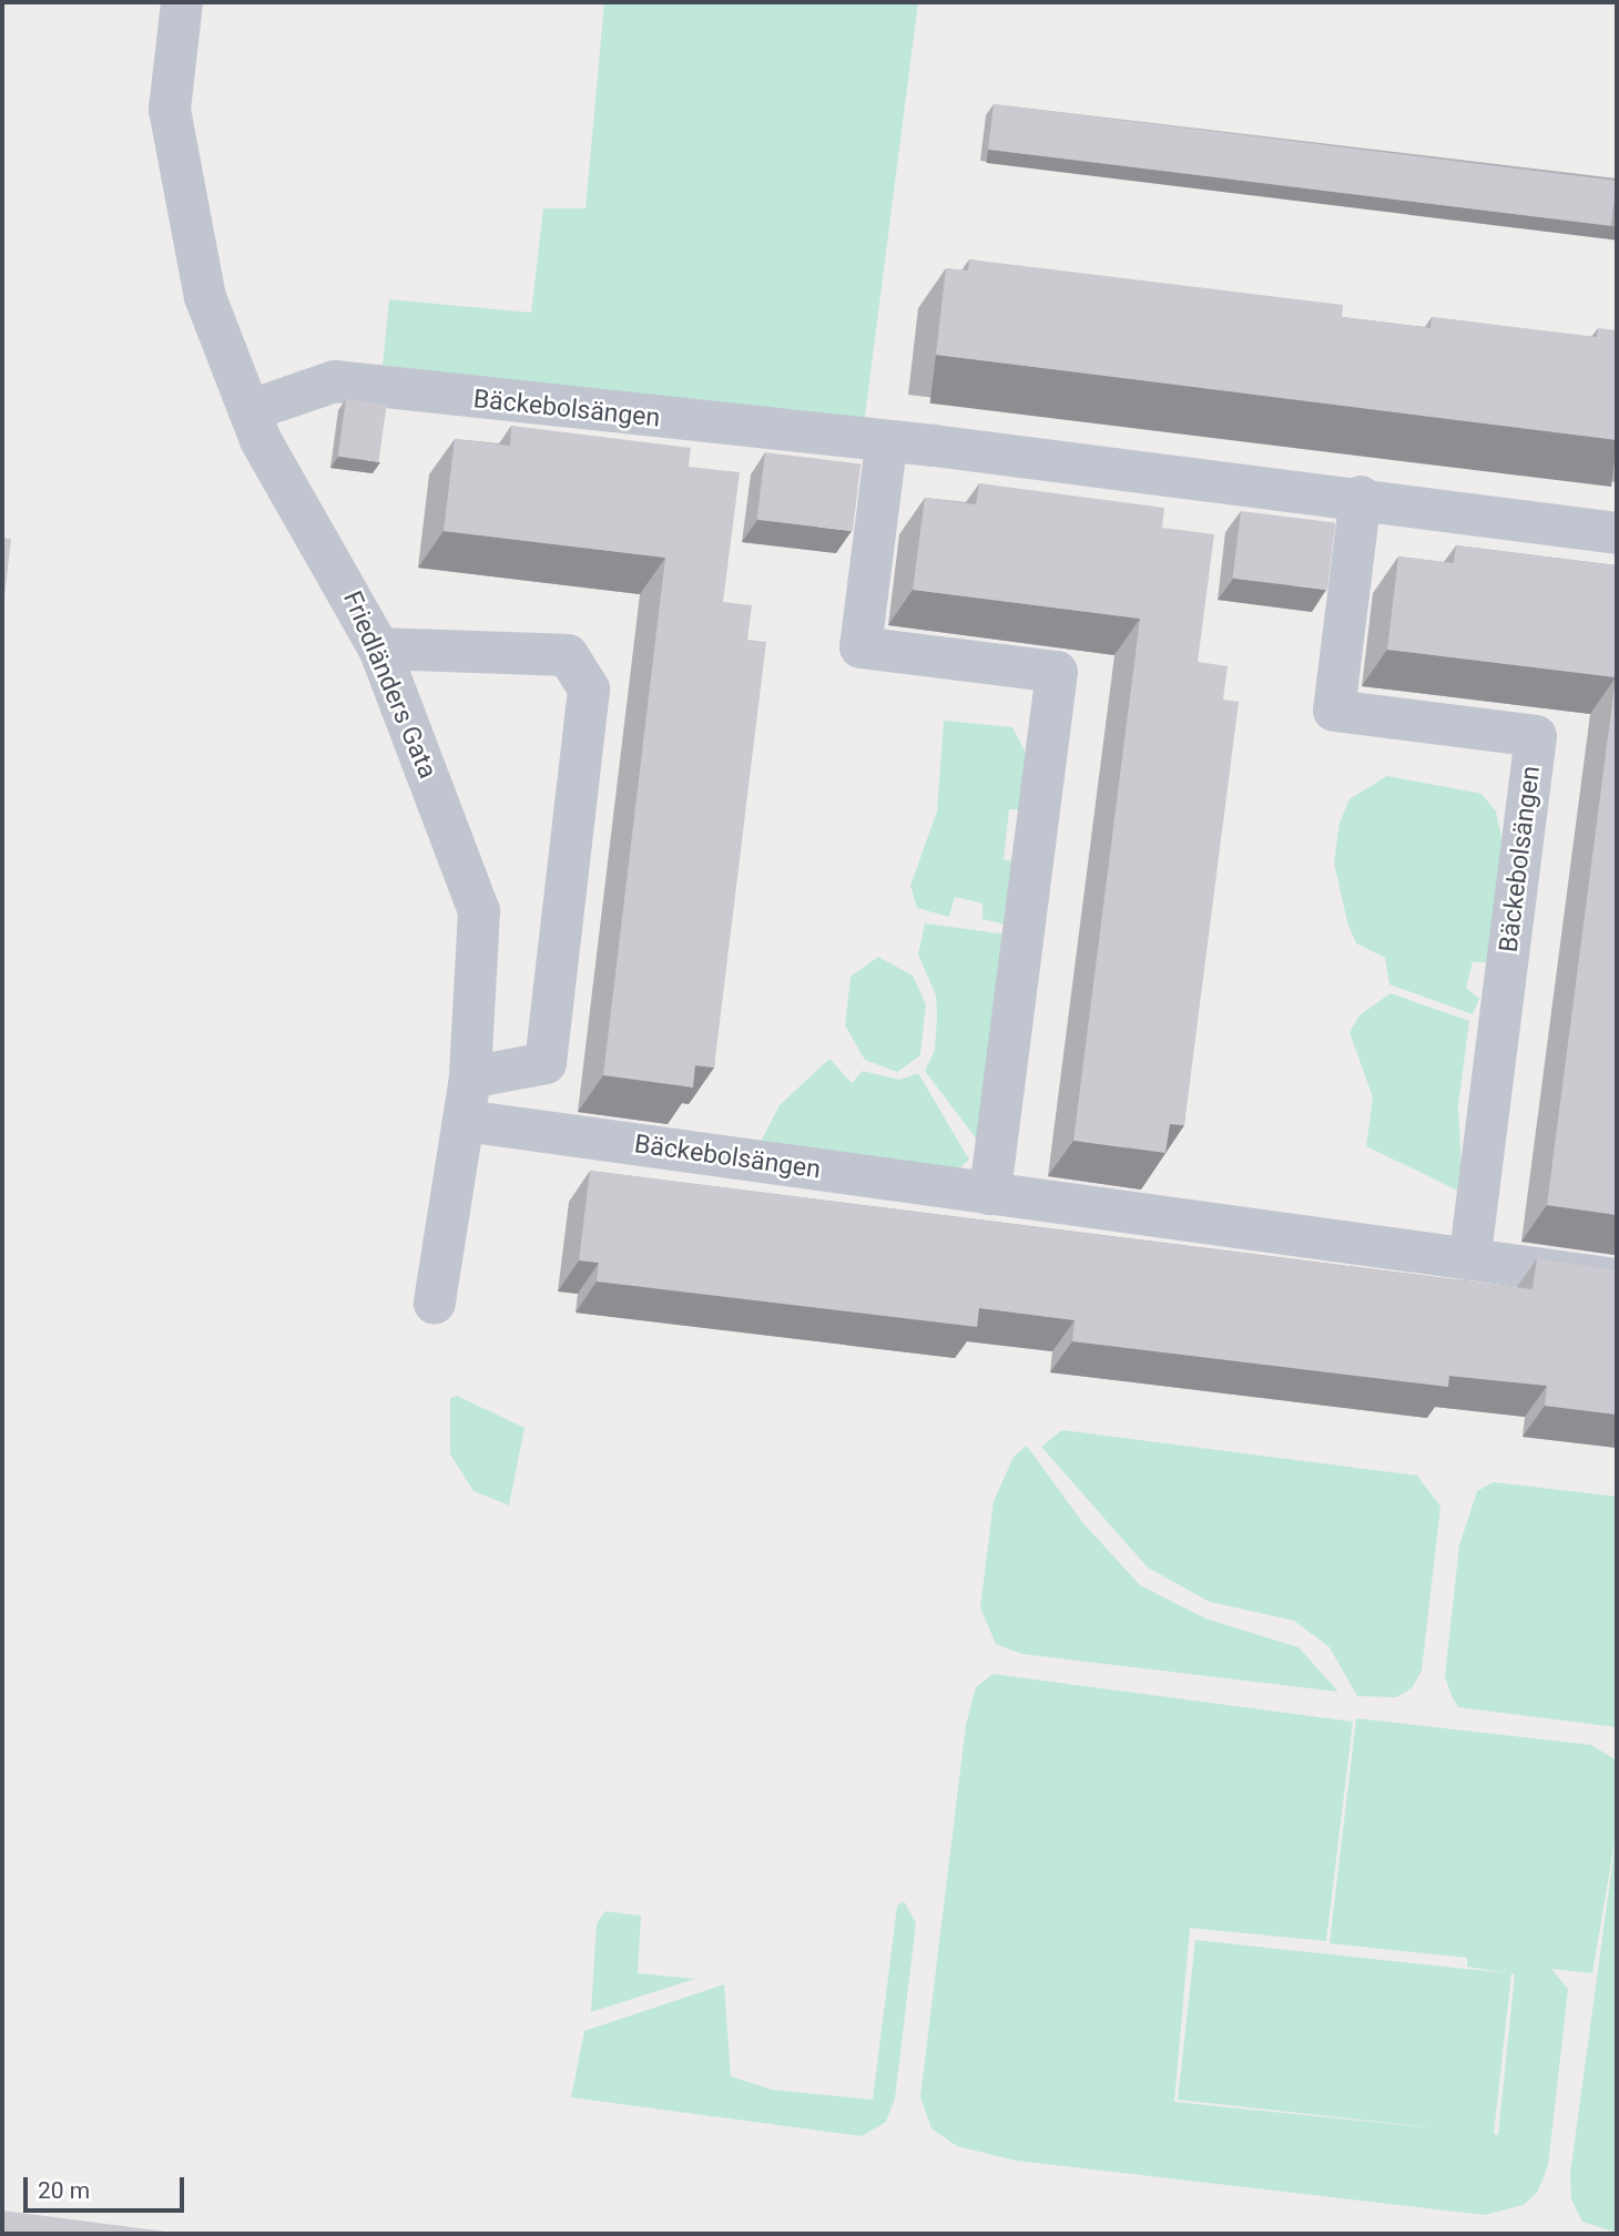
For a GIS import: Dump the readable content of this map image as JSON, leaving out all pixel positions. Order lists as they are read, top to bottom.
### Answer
{
  "streets": {
    "street": ["Bäckebolsängen", "Friedländers Gata"]
  },
  "crossings": [
    ["Bäckebolsängen", "Friedländers Gata"]
  ],
  "scale_bar": "20 m"
}
